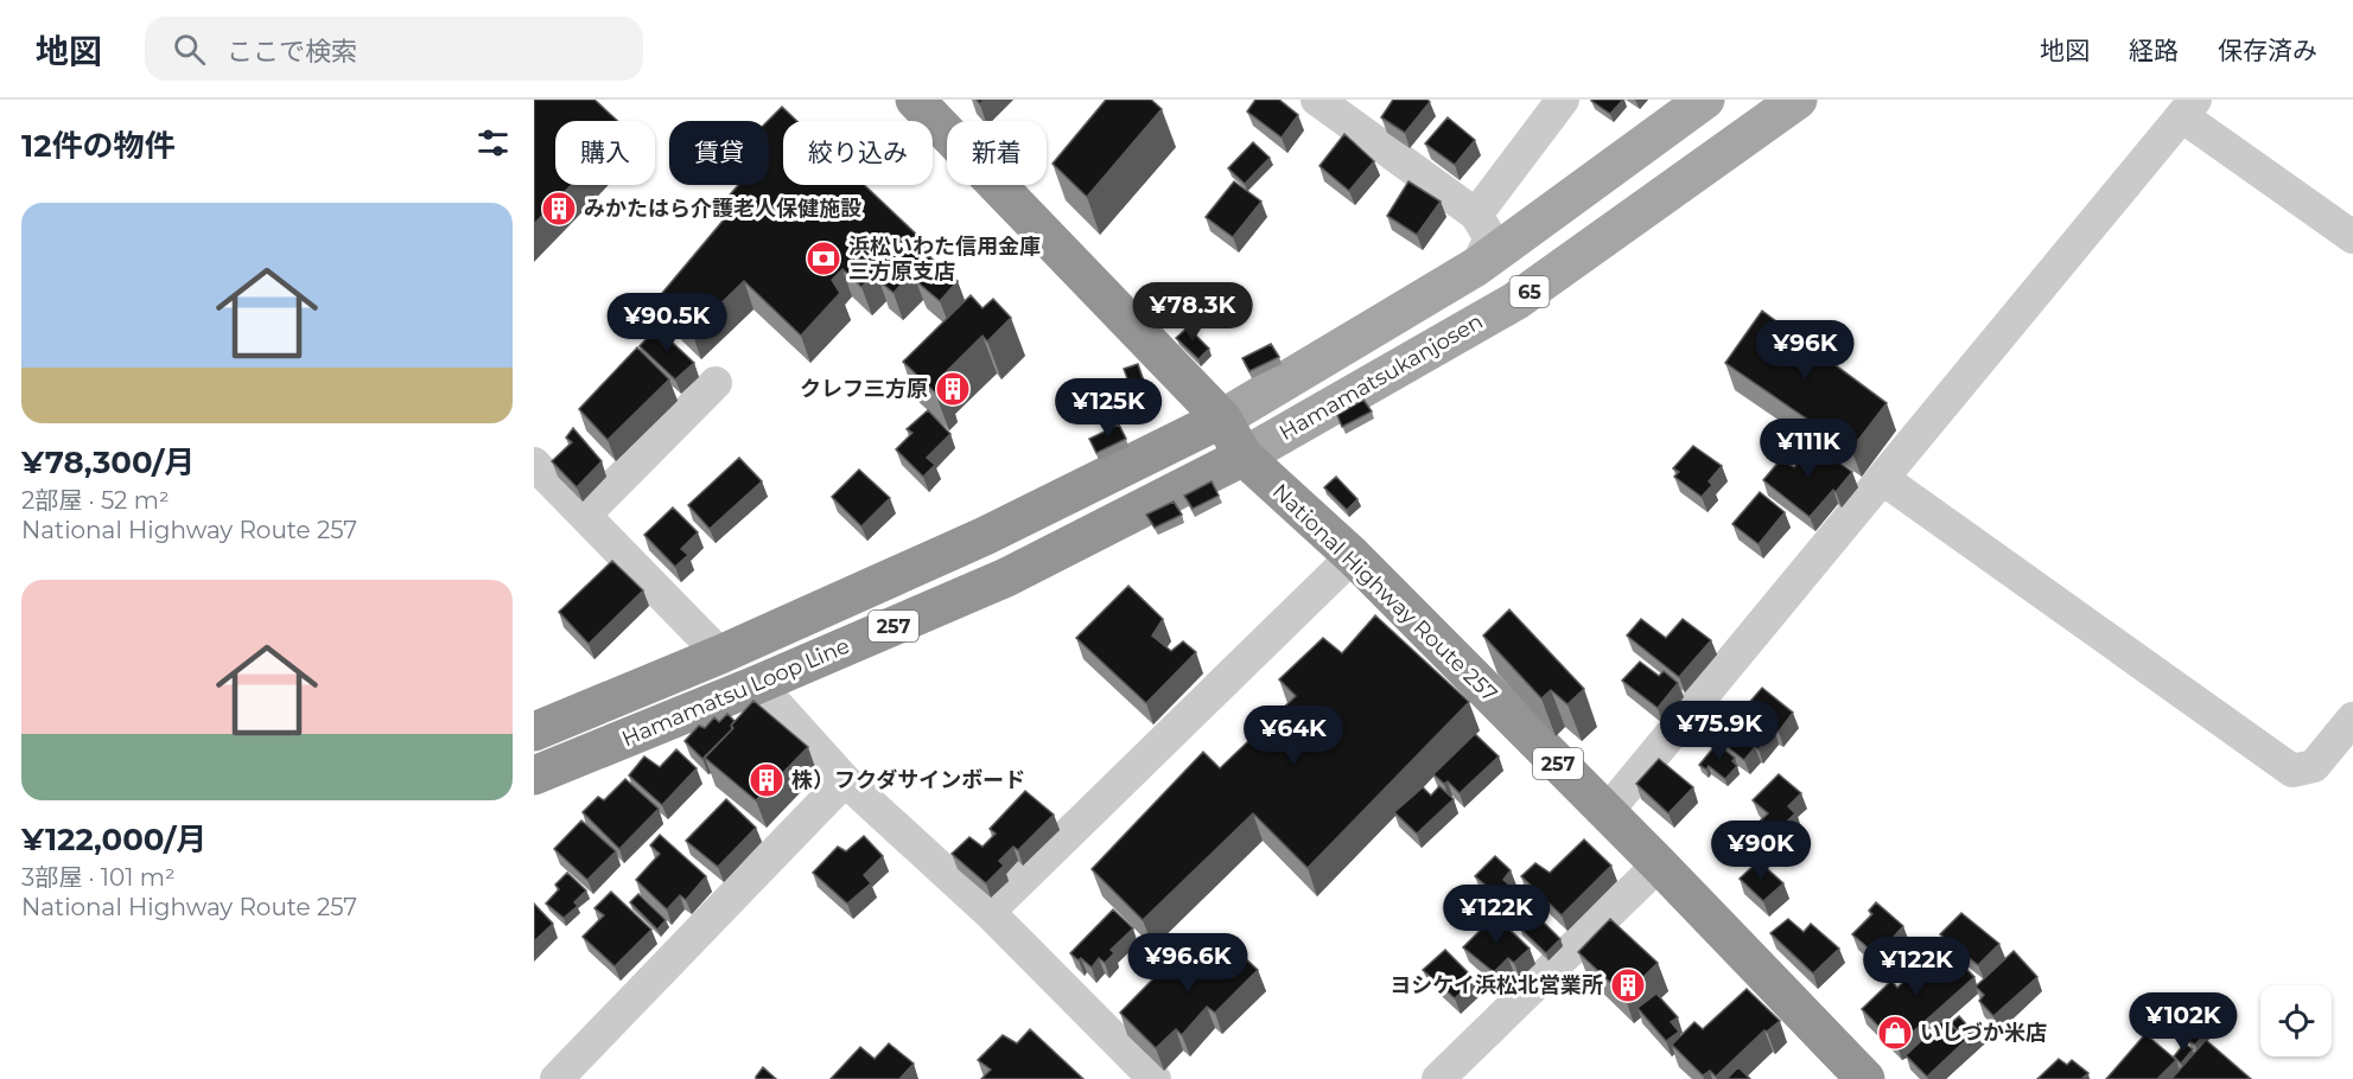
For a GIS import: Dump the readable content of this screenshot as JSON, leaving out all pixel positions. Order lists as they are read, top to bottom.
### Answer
{
  "streets": {
    "highway": ["National Highway Route 257", "257", "Hamamatsu Loop Line"],
    "main road": ["65", "Hamamatsukanjosen"]
  },
  "crossings": [
    ["Hamamatsukanjosen", "National Highway Route 257"],
    ["Hamamatsukanjosen", "Hamamatsu Loop Line"],
    ["National Highway Route 257", "Hamamatsu Loop Line"]
  ],
  "places": {
    "building": [
      "みかたはら介護老人保健施設",
      "クレフ三方原",
      "株）フクダサインボード",
      "ヨシケイ浜松北営業所"
    ],
    "bank": ["浜松いわた信用金庫 三方原支店"],
    "shop": ["いしづか米店"]
  },
  "page": {
    "header": "地図",
    "search": "ここで検索",
    "nav": ["地図", "経路", "保存済み"],
    "heading": "12件の物件",
    "chip": [
      "購入",
      "賃貸",
      "絞り込み",
      "新着"
    ],
    "list": [
      {
        "name": "¥78,300/月",
        "note": "2部屋 · 52 m² · National Highway Route 257"
      },
      {
        "name": "¥122,000/月",
        "note": "3部屋 · 101 m² · National Highway Route 257"
      }
    ],
    "price": [
      "¥78.3K",
      "¥90.5K",
      "¥96K",
      "¥125K",
      "¥111K",
      "¥75.9K",
      "¥64K",
      "¥90K",
      "¥122K",
      "¥96.6K",
      "¥122K",
      "¥102K"
    ]
  }
}
